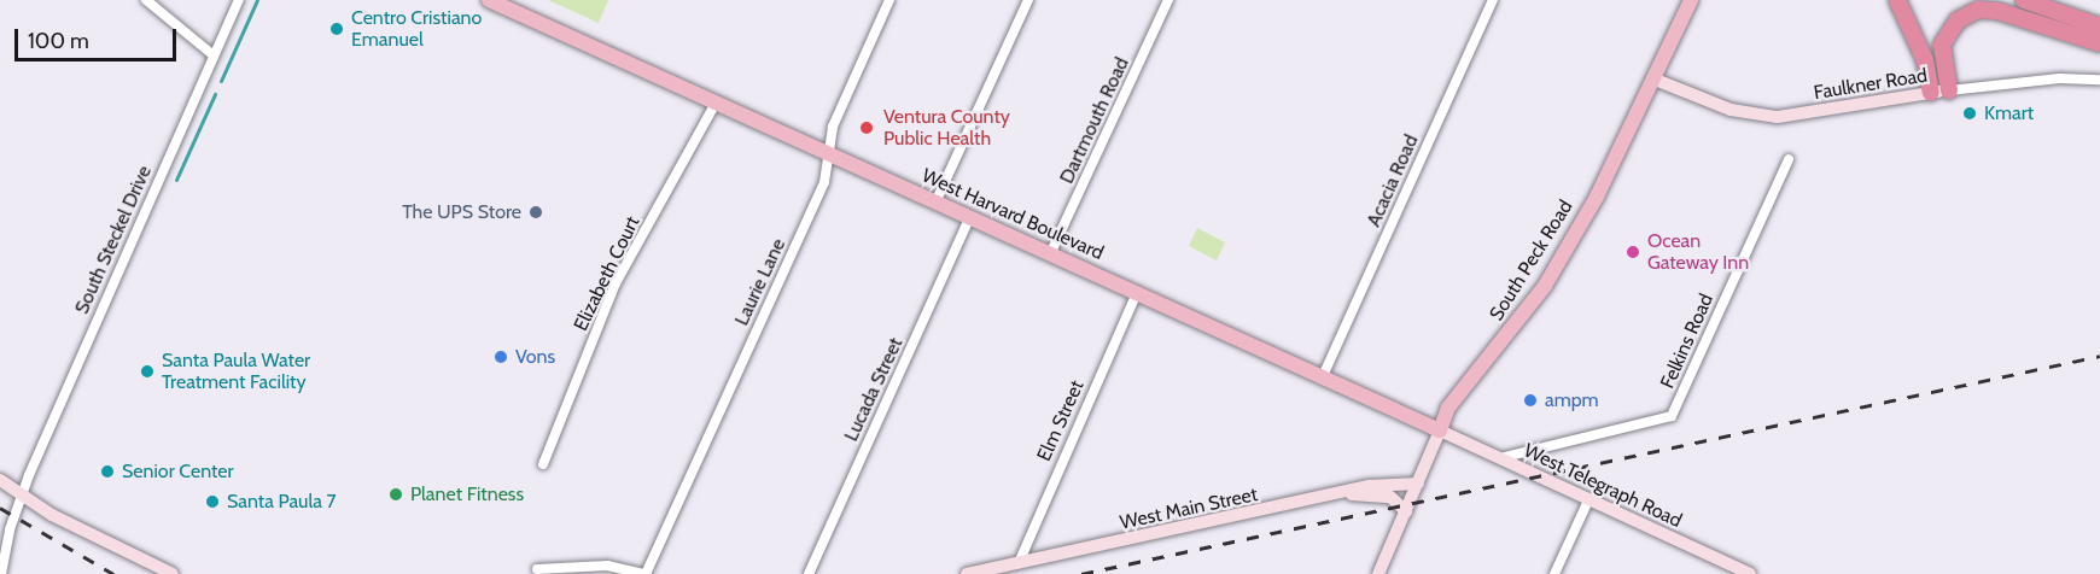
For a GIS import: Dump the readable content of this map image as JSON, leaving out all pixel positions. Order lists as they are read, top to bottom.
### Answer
{
  "streets": {
    "main road": ["West Harvard Boulevard", "South Peck Road"],
    "street": [
      "Faulkner Road",
      "Dartmouth Road",
      "Acacia Road",
      "South Steckel Drive",
      "Elizabeth Court",
      "Laurie Lane",
      "Felkins Road",
      "Lucada Street",
      "Elm Street",
      "West Telegraph Road",
      "West Main Street"
    ]
  },
  "crossings": [
    ["Faulkner Road", "South Peck Road"],
    ["Dartmouth Road", "West Harvard Boulevard"],
    ["Acacia Road", "West Harvard Boulevard"],
    ["West Harvard Boulevard", "South Peck Road"],
    ["West Harvard Boulevard", "Elizabeth Court"],
    ["West Harvard Boulevard", "Laurie Lane"],
    ["West Harvard Boulevard", "Lucada Street"],
    ["West Harvard Boulevard", "Elm Street"],
    ["West Harvard Boulevard", "West Telegraph Road"],
    ["South Peck Road", "West Telegraph Road"],
    ["South Peck Road", "West Main Street"],
    ["Felkins Road", "West Telegraph Road"],
    ["Elm Street", "West Main Street"]
  ],
  "places": [
    "Centro Cristiano Emanuel",
    "Kmart",
    "Ventura County Public Health",
    "The UPS Store",
    "Ocean Gateway Inn",
    "Vons",
    "Santa Paula Water Treatment Facility",
    "ampm",
    "Senior Center",
    "Planet Fitness",
    "Santa Paula 7"
  ],
  "scale_bar": "100 m"
}
